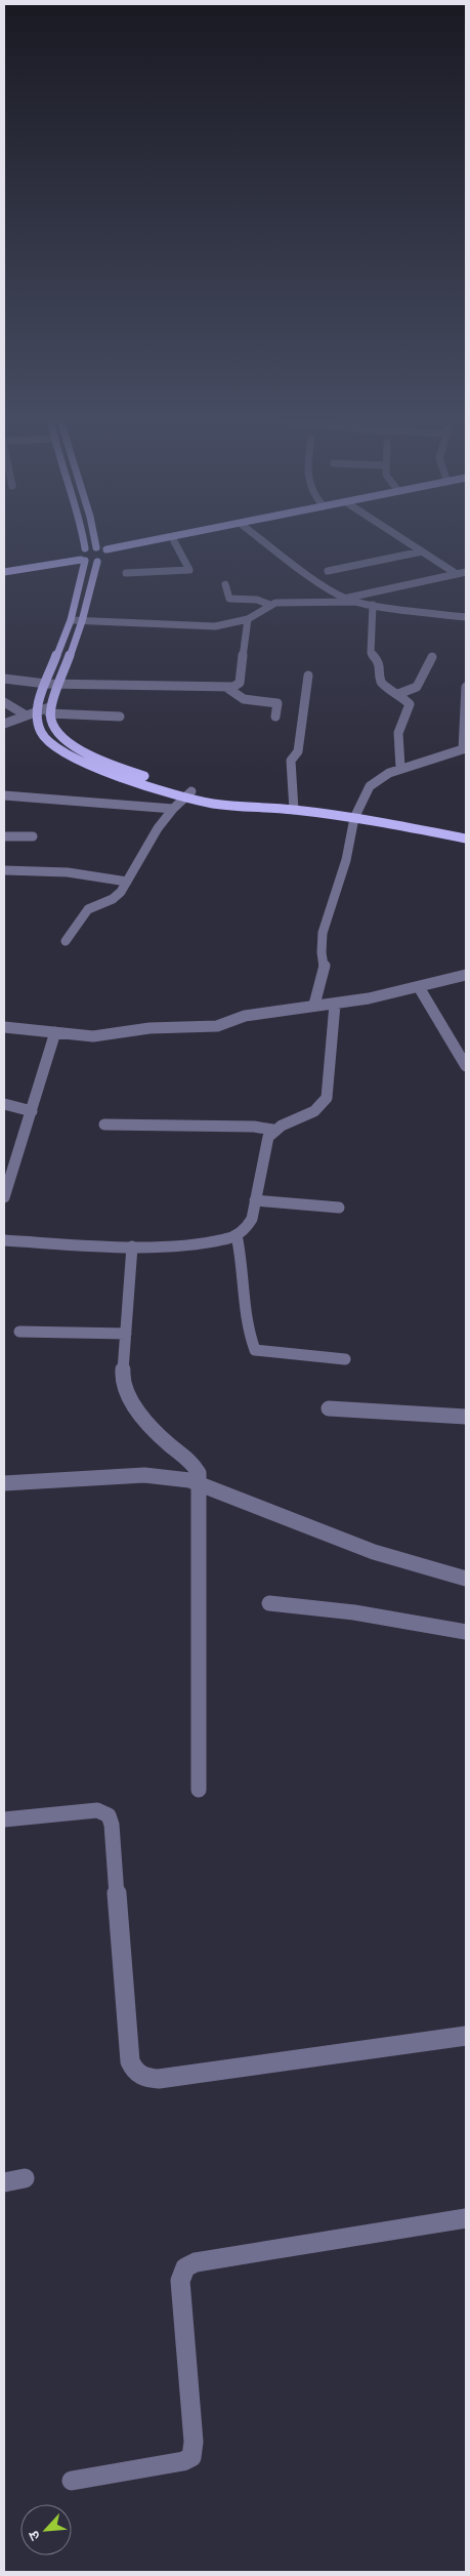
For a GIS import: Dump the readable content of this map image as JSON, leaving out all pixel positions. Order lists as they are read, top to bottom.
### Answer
{
  "north": "bottom left"
}
